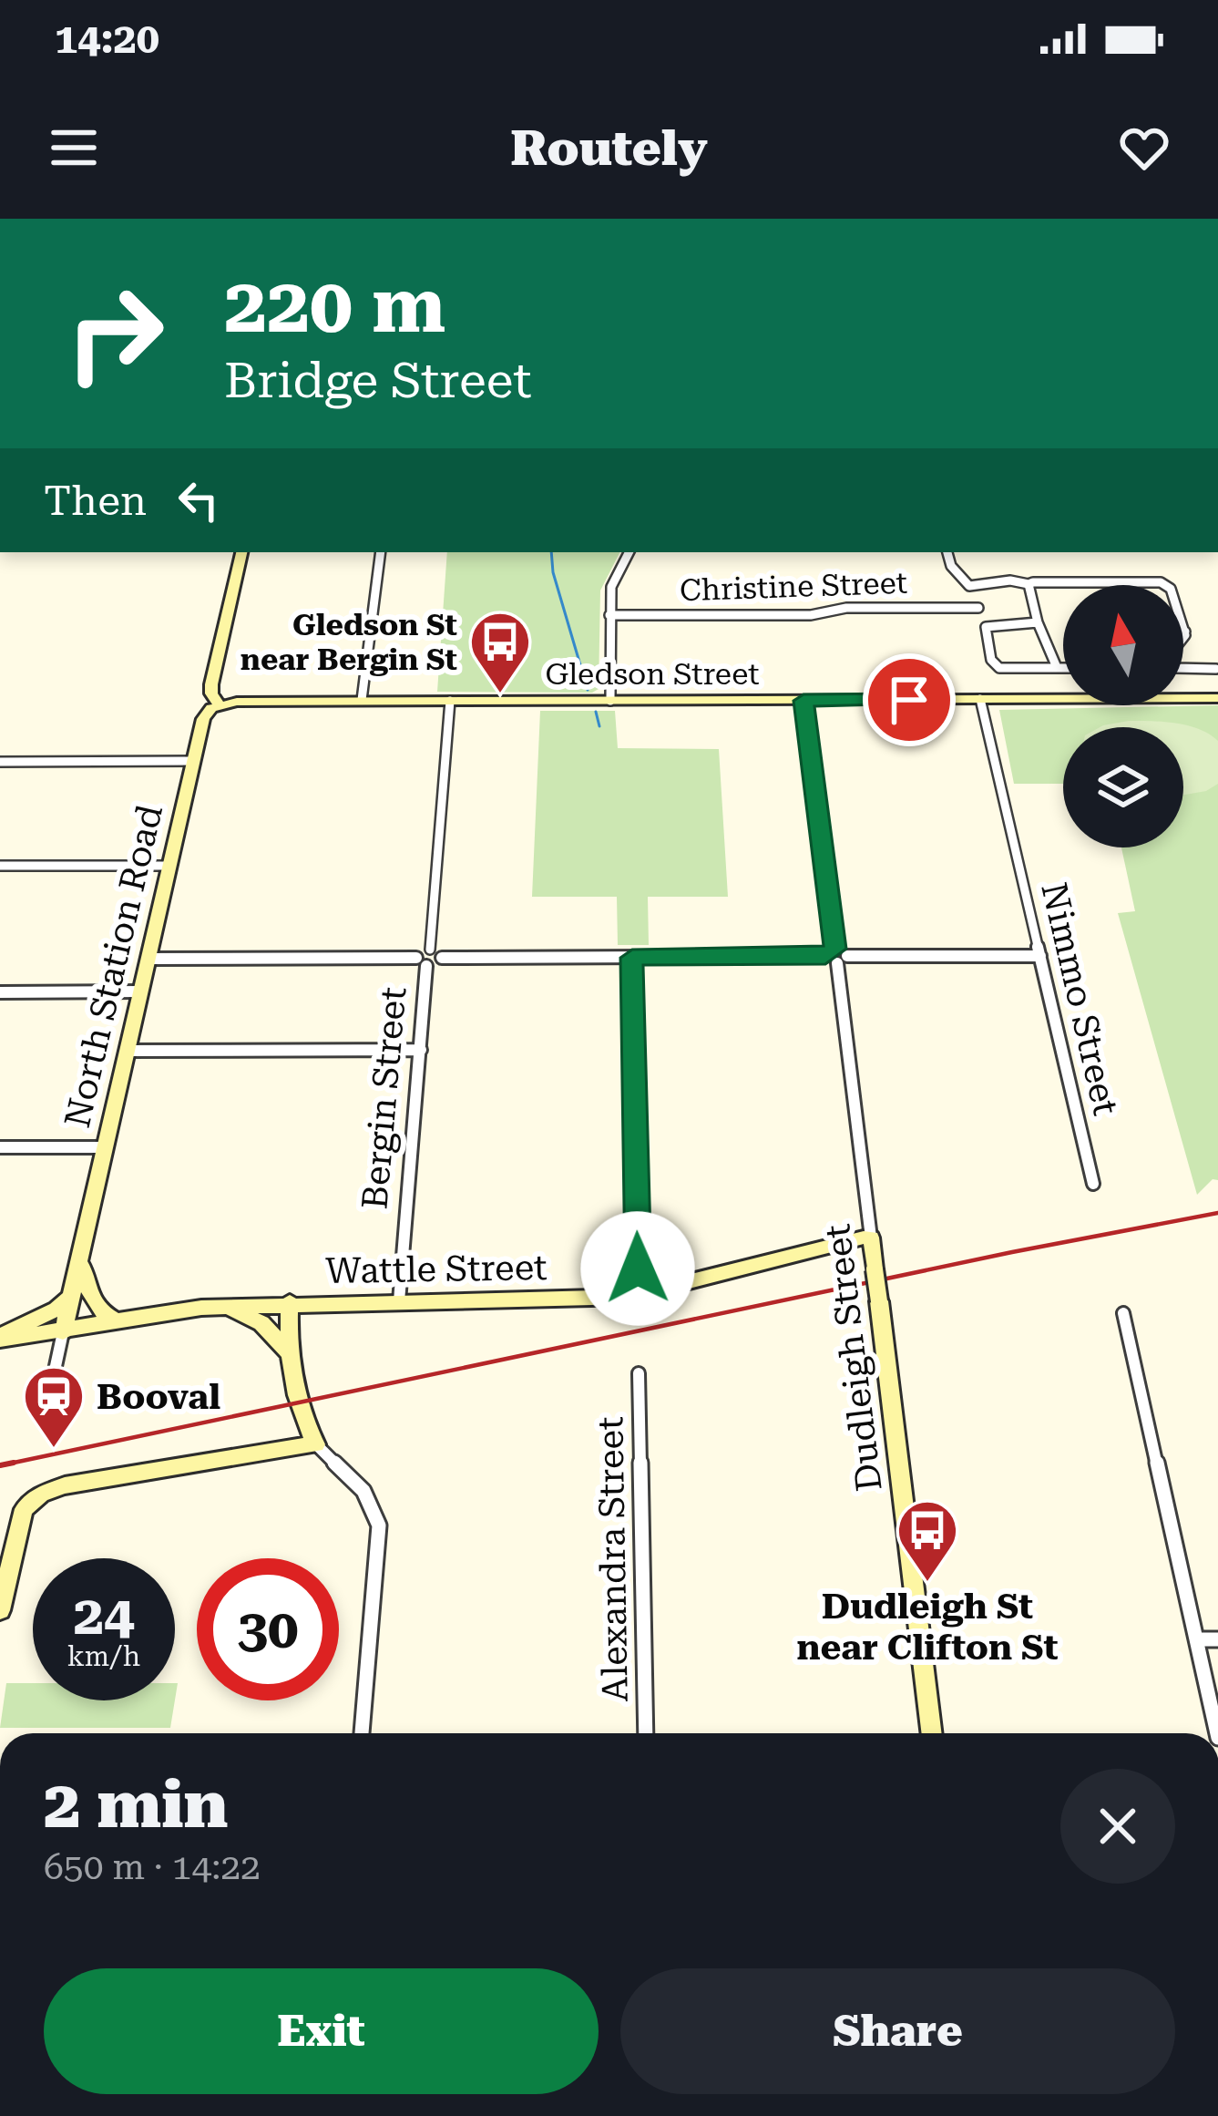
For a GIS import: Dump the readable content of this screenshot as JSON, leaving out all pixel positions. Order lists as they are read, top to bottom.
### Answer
{
  "streets": {
    "street": [
      "Christine Street",
      "Gledson Street",
      "North Station Road",
      "Nimmo Street",
      "Bergin Street",
      "Wattle Street",
      "Dudleigh Street",
      "Alexandra Street"
    ]
  },
  "crossings": [
    ["Gledson Street", "North Station Road"],
    ["Gledson Street", "Nimmo Street"],
    ["Gledson Street", "Bergin Street"],
    ["Gledson Street", "Dudleigh Street"],
    ["North Station Road", "Wattle Street"],
    ["Bergin Street", "Wattle Street"],
    ["Wattle Street", "Dudleigh Street"]
  ],
  "places": {
    "bus stop": ["Gledson St near Bergin St", "Dudleigh St near Clifton St"],
    "station": ["Booval"]
  },
  "north": "top",
  "page": {
    "status": "14:20",
    "header": "Routely",
    "turn": ["220 m", "Bridge Street"],
    "then": "Then",
    "speed": "24 km/h",
    "limit": "30",
    "heading": ["2 min", "650 m · 14:22"],
    "buttons": ["Exit", "Share"]
  }
}
